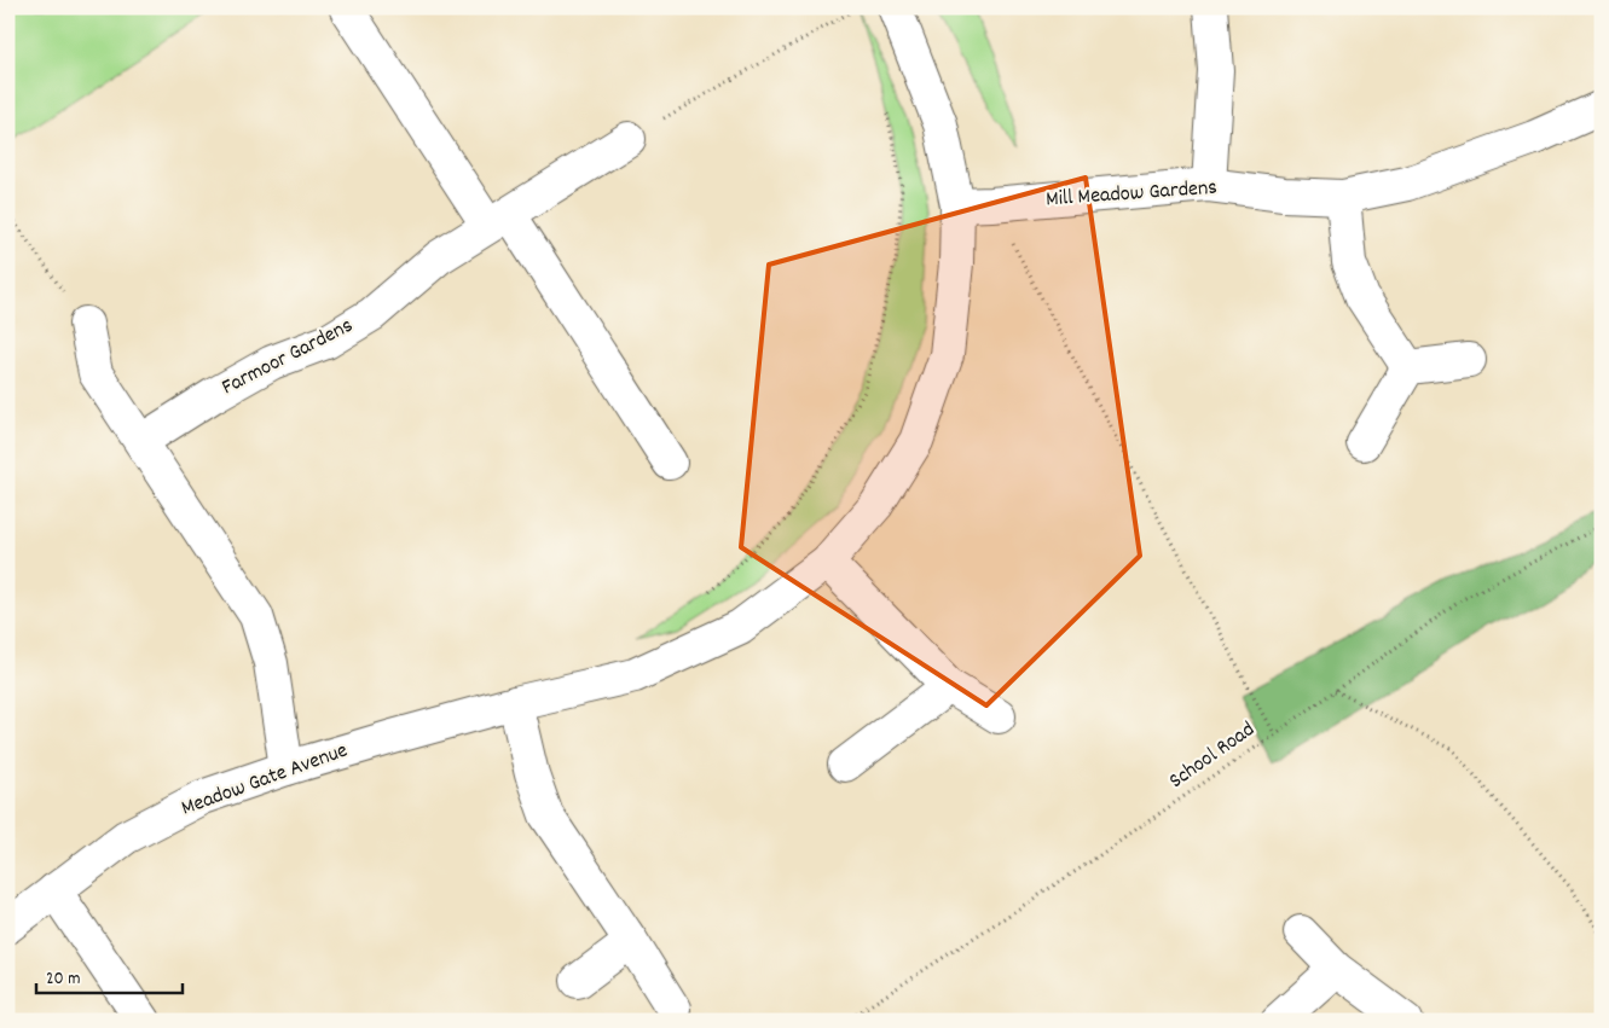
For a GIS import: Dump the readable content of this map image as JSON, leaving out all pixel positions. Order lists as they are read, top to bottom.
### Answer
{
  "streets": {
    "street": ["Mill Meadow Gardens", "Farmoor Gardens", "Meadow Gate Avenue"],
    "path": ["School Road"]
  },
  "crossings": [
    ["Mill Meadow Gardens", "Meadow Gate Avenue"]
  ],
  "scale_bar": "20 m"
}
